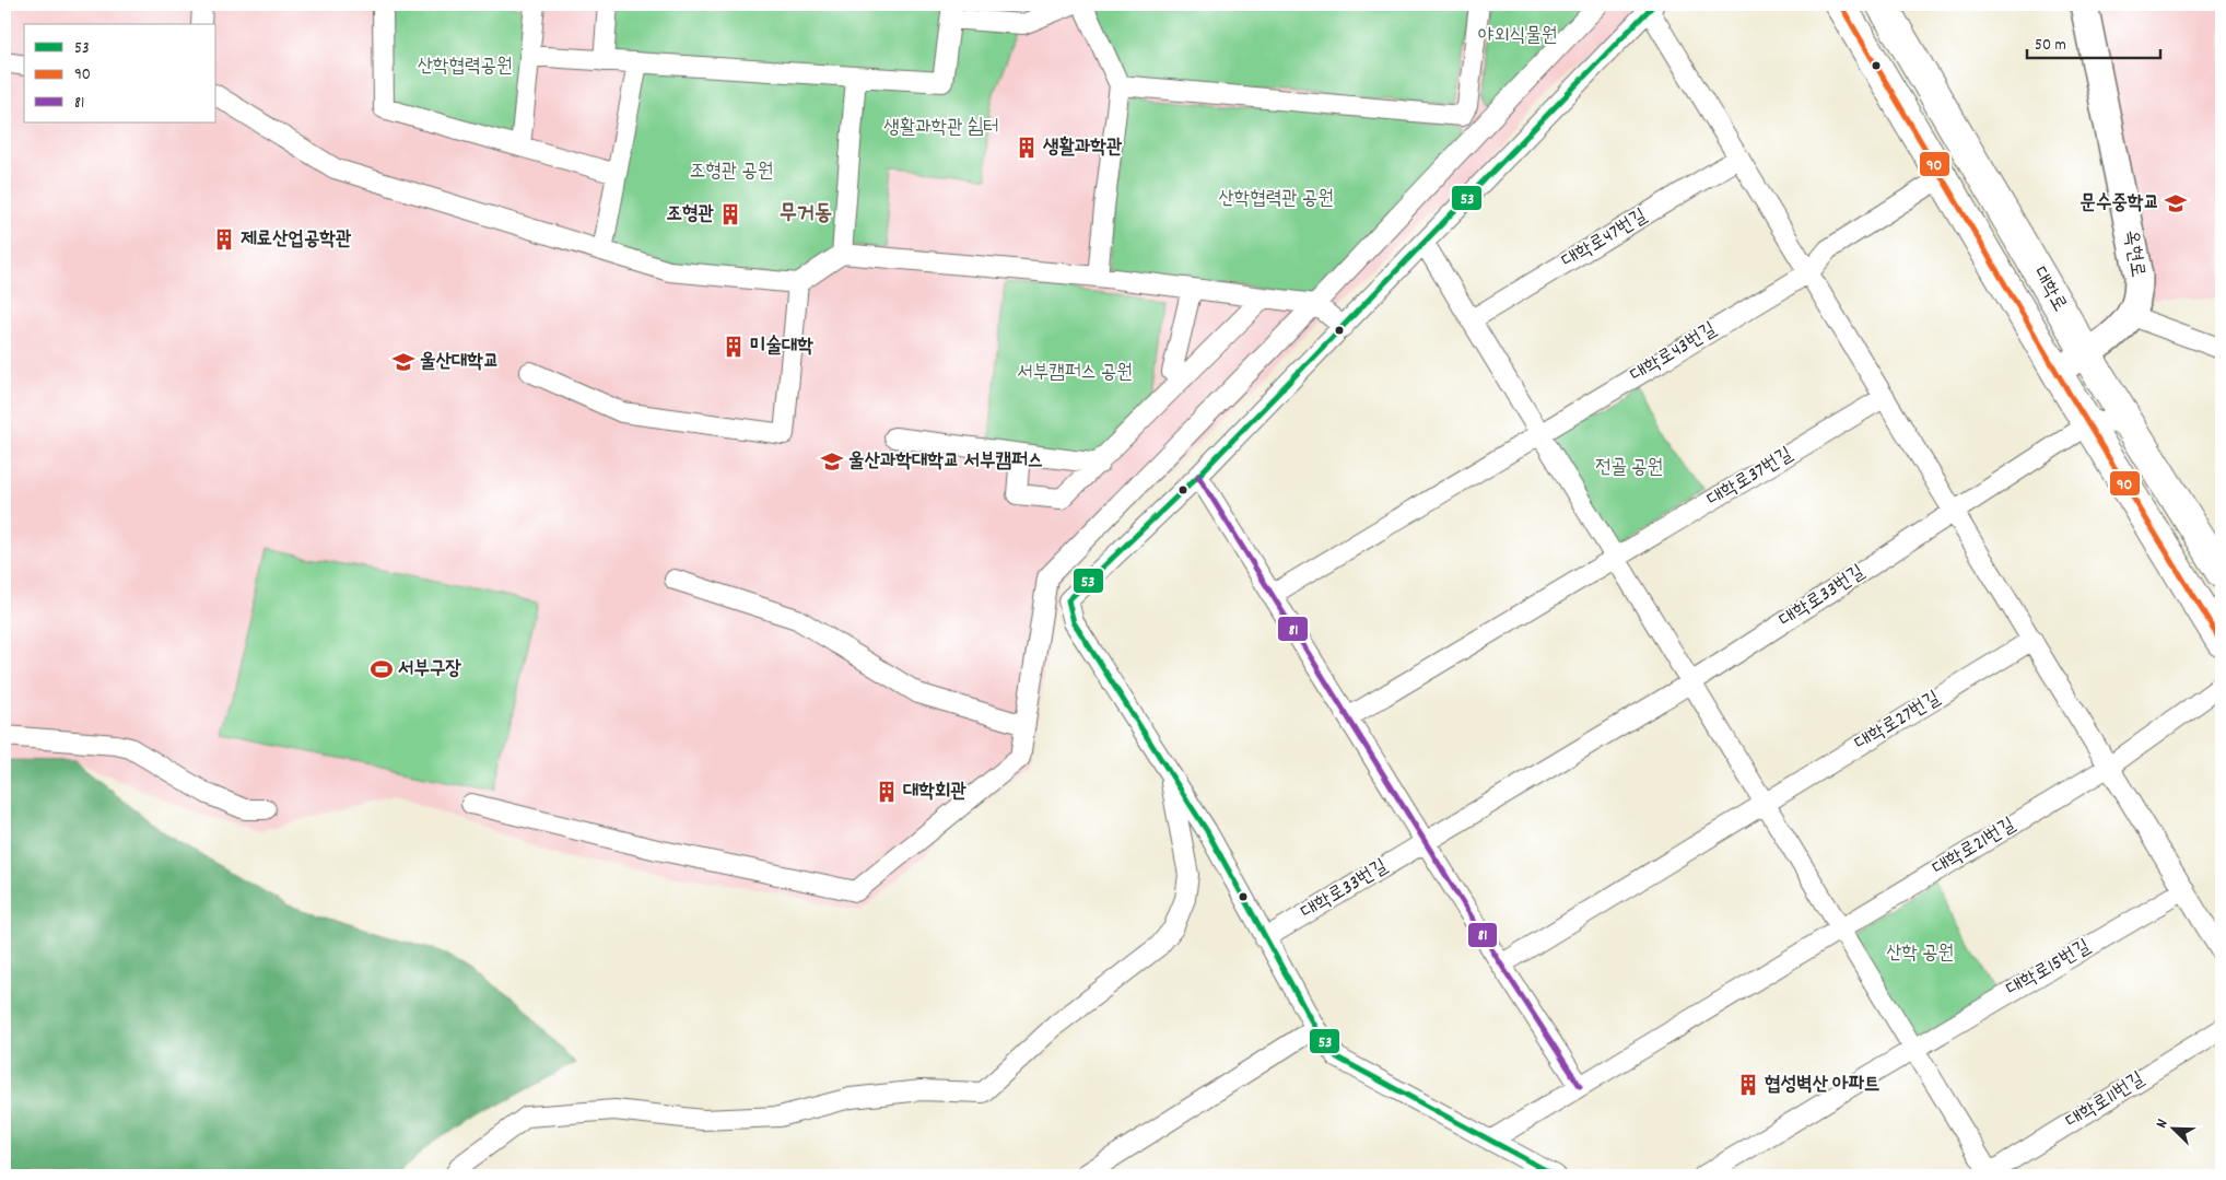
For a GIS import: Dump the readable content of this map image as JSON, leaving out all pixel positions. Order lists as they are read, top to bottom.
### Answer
{
  "streets": {
    "main road": ["옥현로", "대학로"],
    "street": [
      "대학로47번길",
      "대학로43번길",
      "대학로37번길",
      "대학로33번길",
      "대학로27번길",
      "대학로21번길",
      "대학로15번길",
      "대학로11번길"
    ]
  },
  "crossings": [
    ["옥현로", "대학로"],
    ["대학로", "대학로43번길"],
    ["대학로", "대학로33번길"],
    ["대학로15번길", "대학로11번길"]
  ],
  "districts": ["무거동"],
  "parks": [
    "야외식물원",
    "산학협력공원",
    "생활과학관 쉼터",
    "조형관 공원",
    "산학협력관 공원",
    "서부캠퍼스 공원",
    "전골 공원",
    "산학 공원"
  ],
  "places": {
    "building": [
      "생활과학관",
      "조형관",
      "제료산업공학관",
      "미술대학",
      "대학회관",
      "협성벽산 아파트"
    ],
    "school or university": ["문수중학교", "울산대학교", "울산과학대학교 서부캠퍼스"],
    "sports": ["서부구장"]
  },
  "lines": ["transit line 53", "transit line 90", "transit line 81"],
  "legend": ["53", "90", "81"],
  "scale_bar": "50 m",
  "north": "top left"
}
